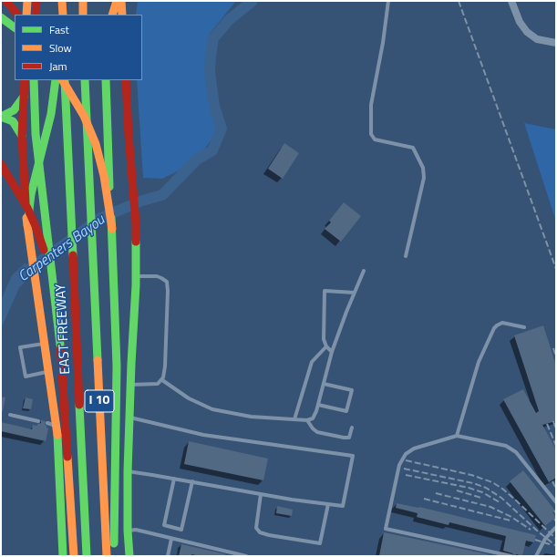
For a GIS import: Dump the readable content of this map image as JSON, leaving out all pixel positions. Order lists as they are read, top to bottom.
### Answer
{
  "streets": {
    "main road": ["EAST FREEWAY", "I 10"]
  },
  "water": ["Carpenters Bayou"],
  "legend": ["Fast", "Slow", "Jam"]
}
